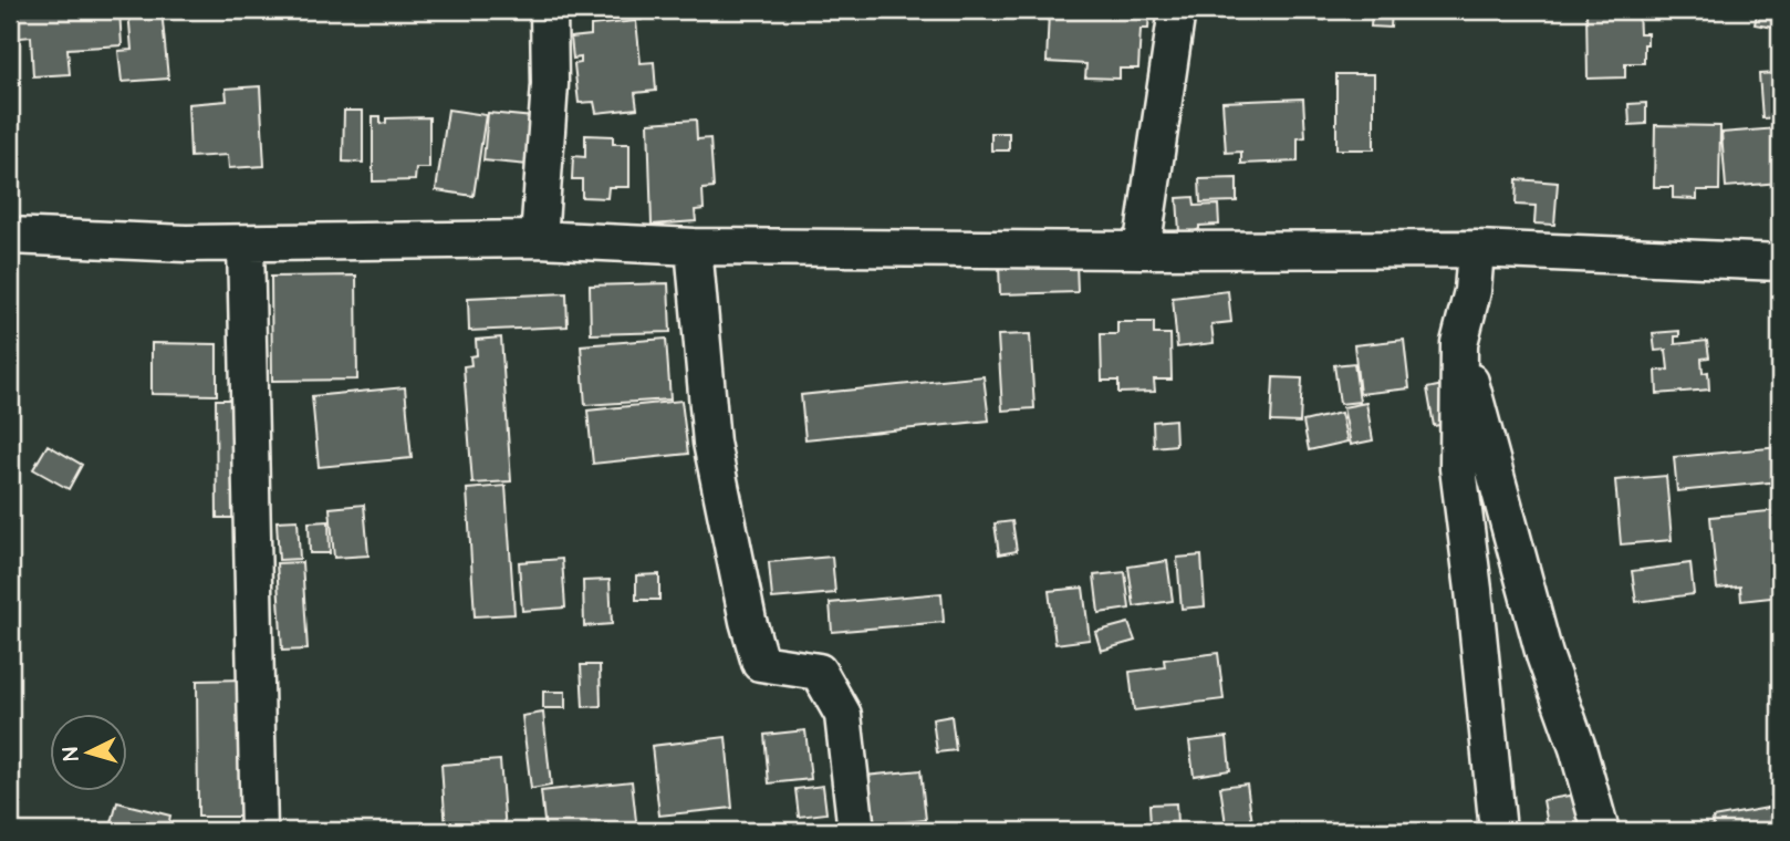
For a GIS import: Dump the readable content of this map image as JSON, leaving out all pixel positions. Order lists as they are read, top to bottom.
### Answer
{
  "north": "left"
}
